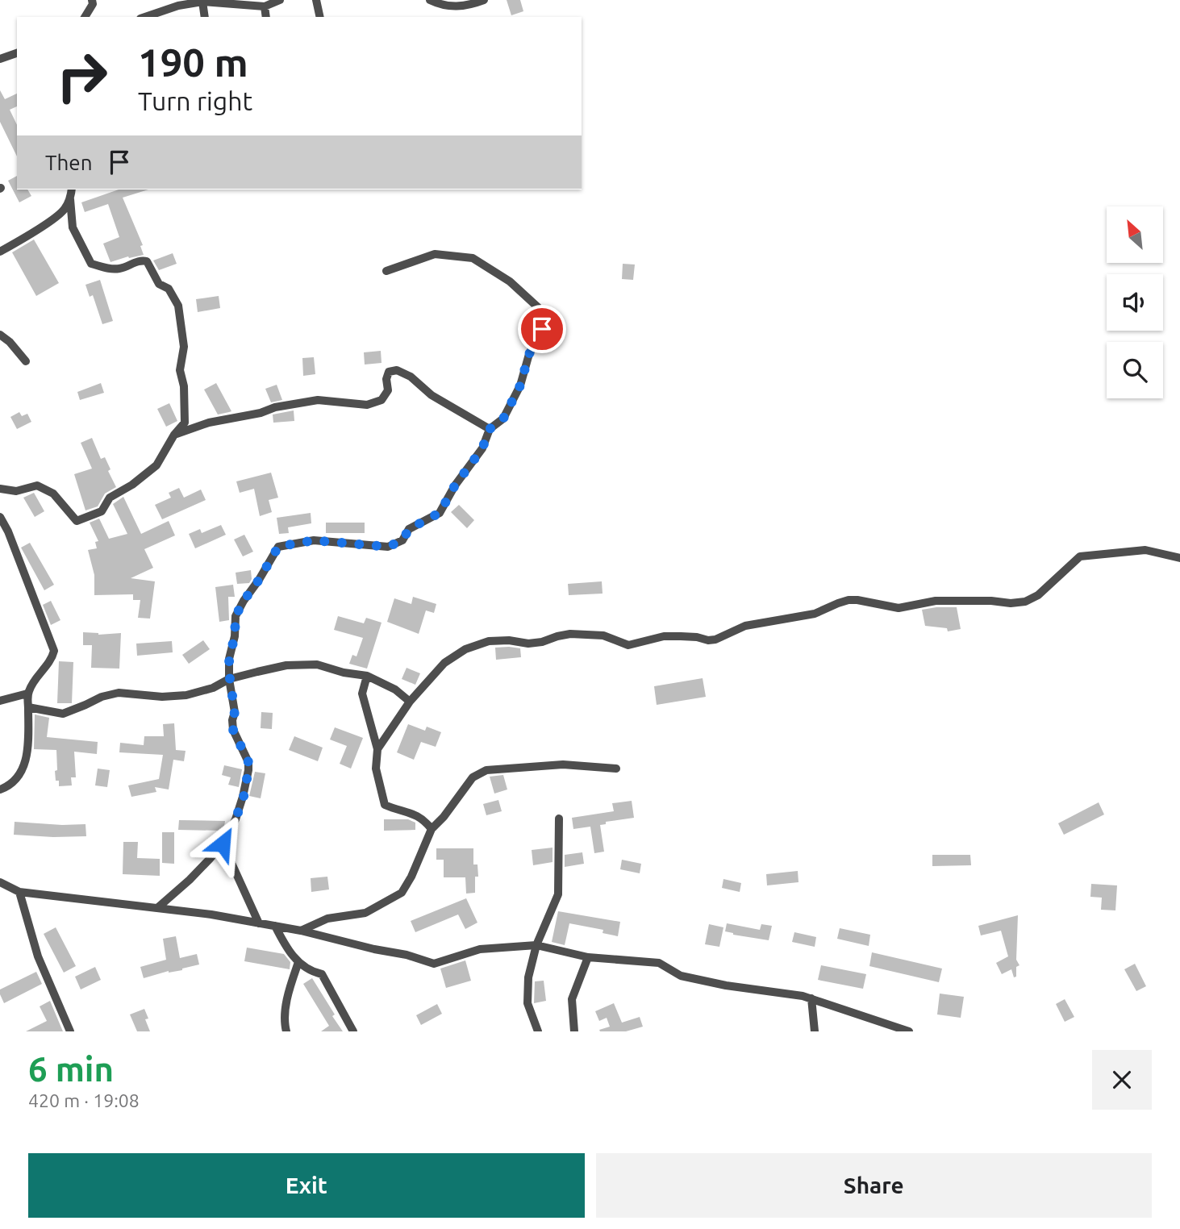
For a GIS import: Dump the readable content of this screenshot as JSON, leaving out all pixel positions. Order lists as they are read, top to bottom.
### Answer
{
  "north": "top left",
  "page": {
    "turn": ["190 m", "Turn right"],
    "then": "Then",
    "heading": ["6 min", "420 m · 19:08"],
    "buttons": ["Exit", "Share"]
  }
}
